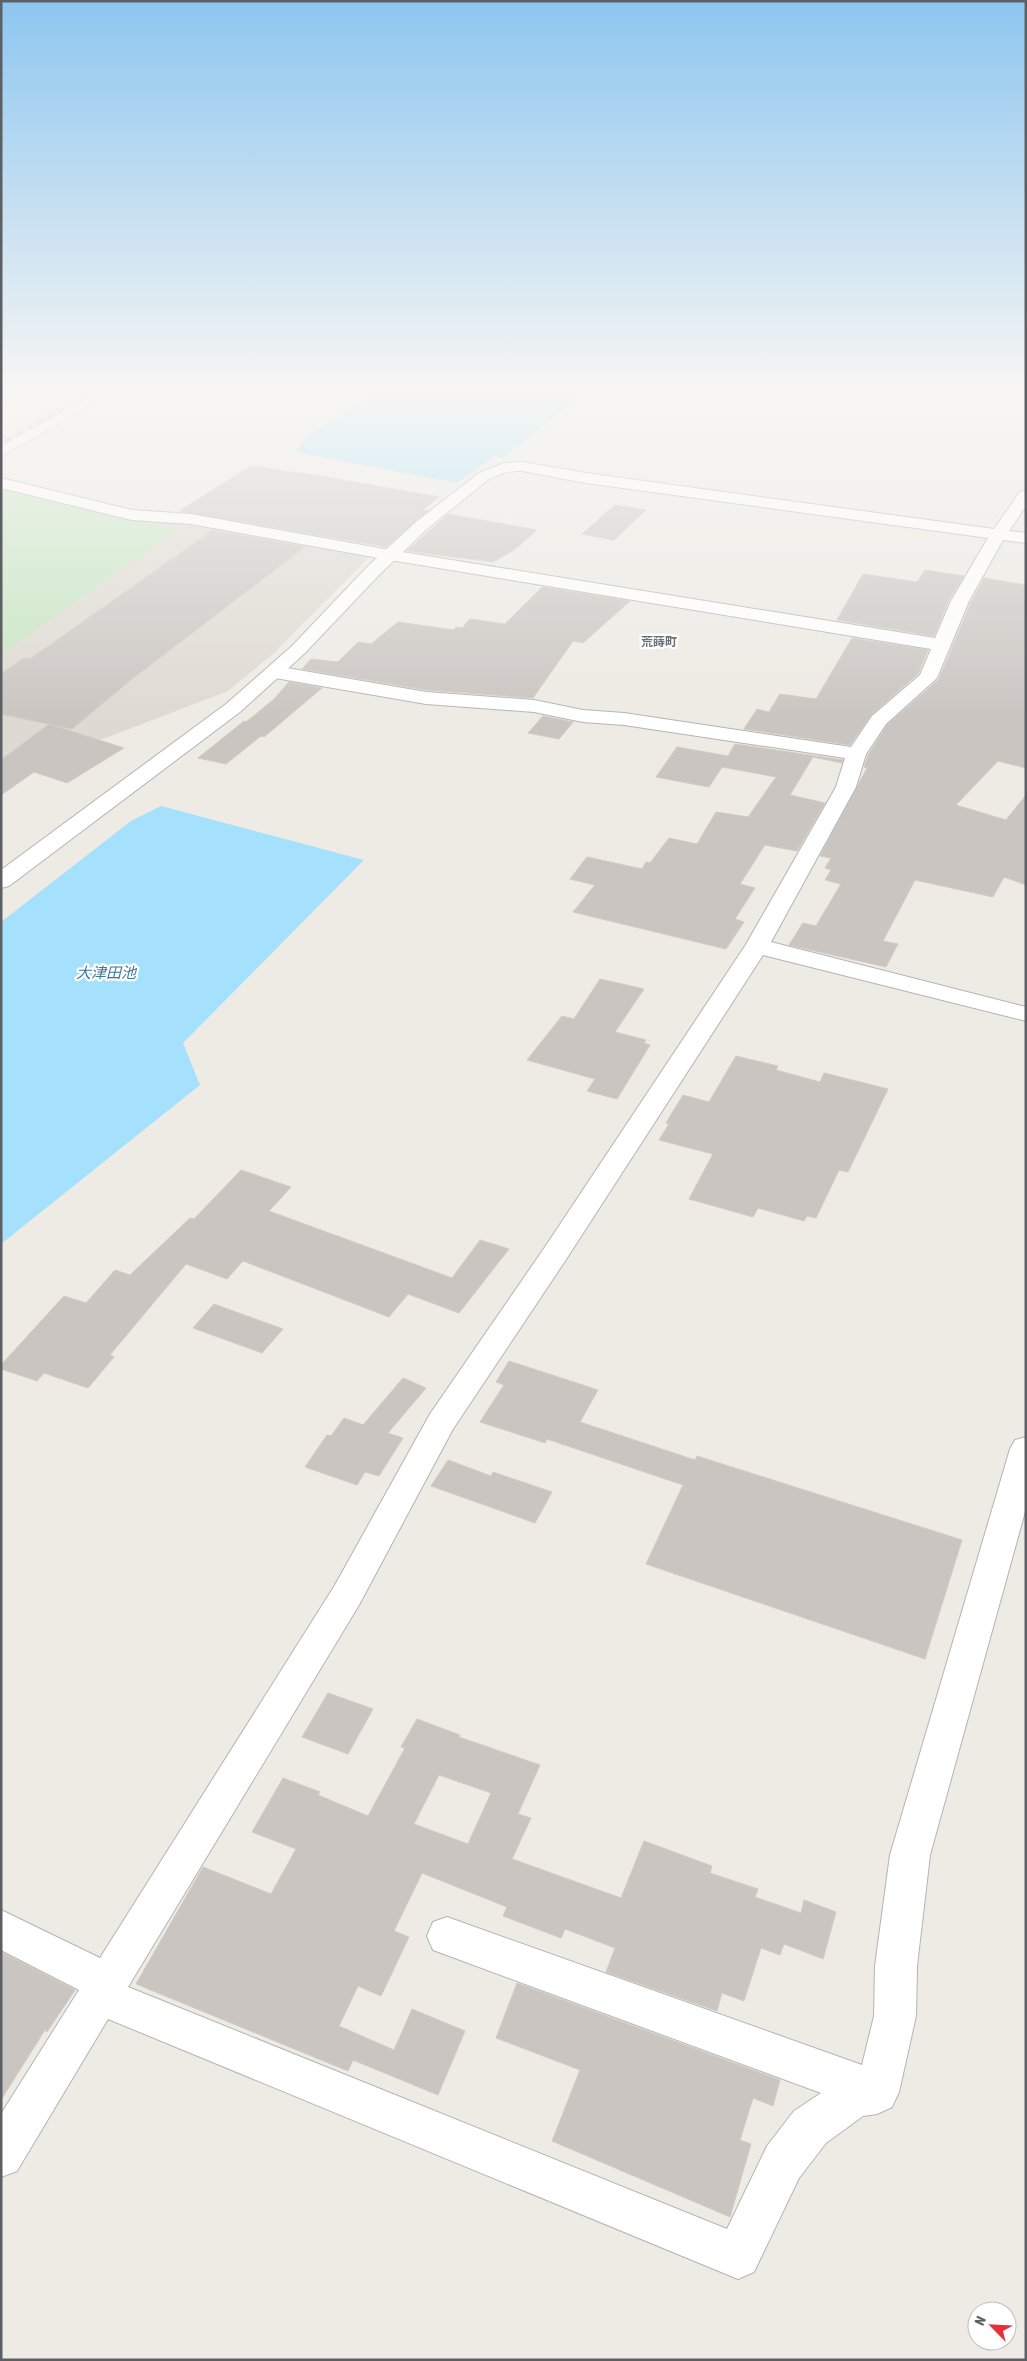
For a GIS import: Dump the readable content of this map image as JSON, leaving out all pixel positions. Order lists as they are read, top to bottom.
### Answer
{
  "districts": ["荒蒔町"],
  "water": ["大津田池"],
  "north": "top left"
}
